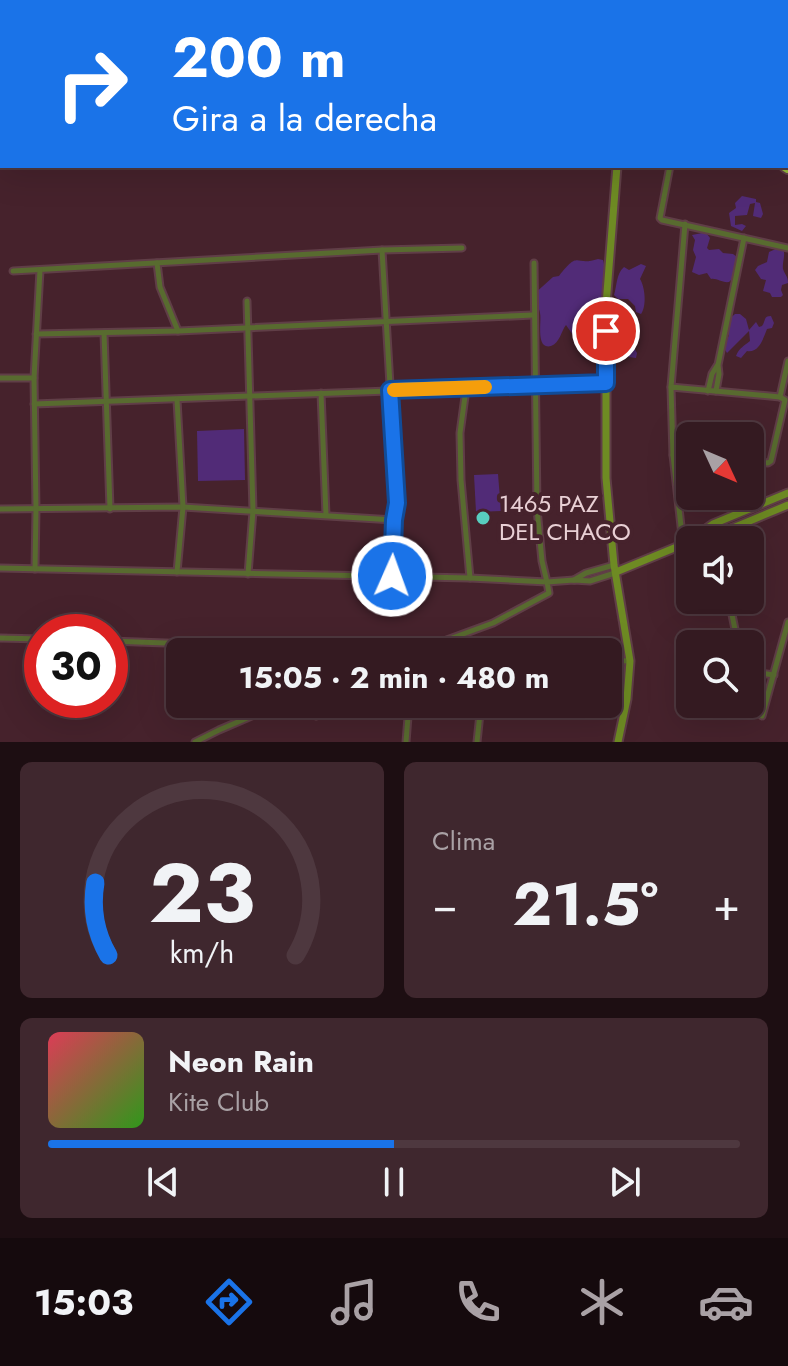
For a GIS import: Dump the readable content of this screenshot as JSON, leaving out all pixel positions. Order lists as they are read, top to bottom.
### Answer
{
  "places": ["1465 PAZ DEL CHACO"],
  "north": "bottom right",
  "page": {
    "turn": ["200 m", "Gira a la derecha"],
    "limit": "30",
    "trip": "15:05 · 2 min · 480 m",
    "tile": "Clima",
    "heat": ["−", "21.5°", "+"],
    "song": ["Neon Rain", "Kite Club"],
    "tabs": "15:03",
    "gauge": ["23", "km/h"]
  }
}
